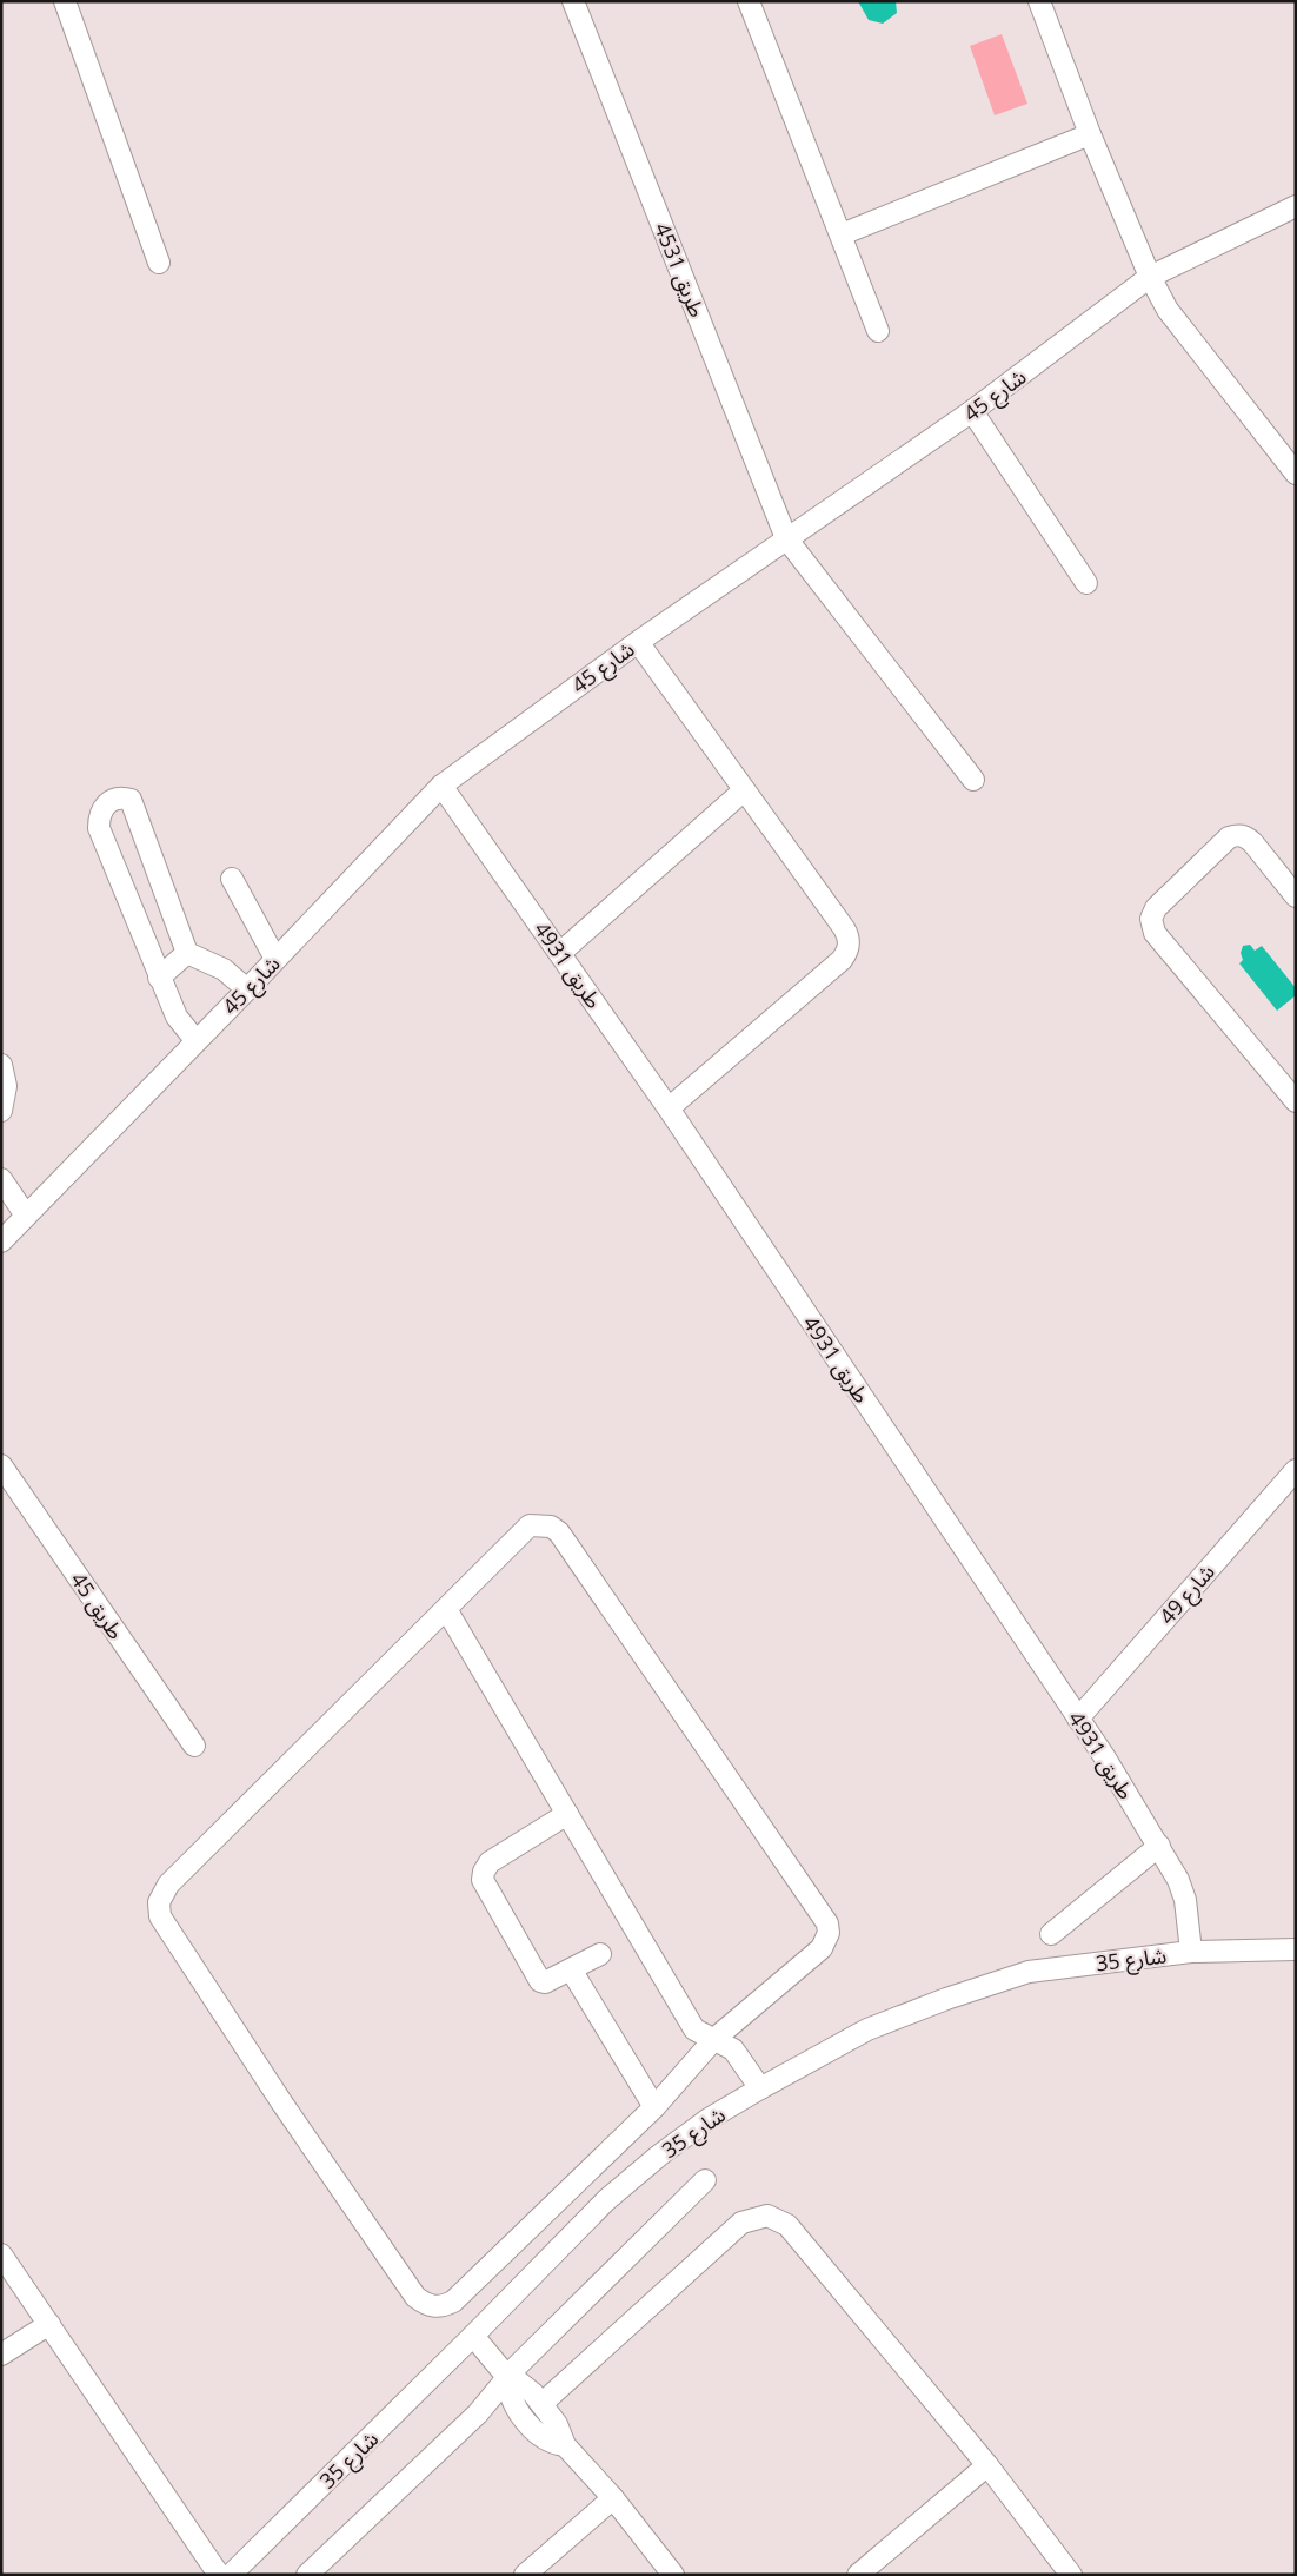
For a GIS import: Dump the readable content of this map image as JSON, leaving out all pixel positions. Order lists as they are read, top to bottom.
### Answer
{
  "streets": {
    "street": [
      "طريق 4531",
      "شارع 45",
      "طريق 4931",
      "شارع 49",
      "طريق 45",
      "شارع 35"
    ]
  },
  "crossings": [
    ["طريق 4531", "شارع 45"],
    ["شارع 45", "طريق 4931"],
    ["طريق 4931", "شارع 49"],
    ["طريق 4931", "شارع 35"]
  ]
}
